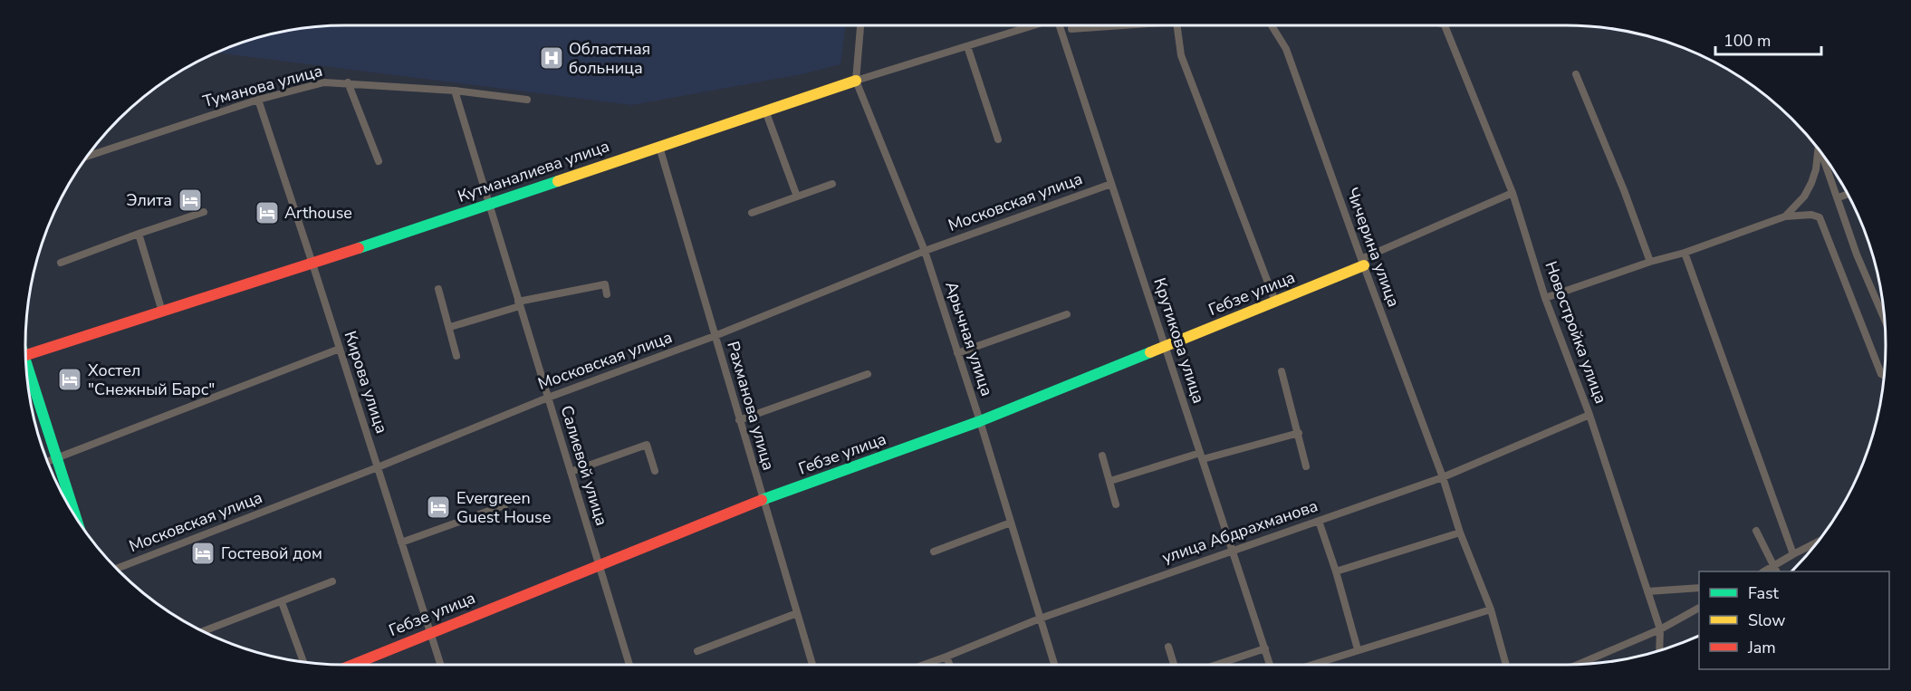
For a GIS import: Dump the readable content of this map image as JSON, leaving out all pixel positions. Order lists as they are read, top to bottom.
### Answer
{
  "streets": {
    "street": [
      "Туманова улица",
      "Кутманалиева улица",
      "Московская улица",
      "Чичерина улица",
      "Гебзе улица",
      "Новостройка улица",
      "Арычная улица",
      "Крутикова улица",
      "Кирова улица",
      "Рахманова улица",
      "Салиевой улица",
      "улица Абдрахманова"
    ]
  },
  "crossings": [
    ["Туманова улица", "Кирова улица"],
    ["Туманова улица", "Салиевой улица"],
    ["Кутманалиева улица", "Арычная улица"],
    ["Кутманалиева улица", "Кирова улица"],
    ["Кутманалиева улица", "Рахманова улица"],
    ["Кутманалиева улица", "Салиевой улица"],
    ["Московская улица", "Арычная улица"],
    ["Московская улица", "Крутикова улица"],
    ["Московская улица", "Кирова улица"],
    ["Московская улица", "Рахманова улица"],
    ["Московская улица", "Салиевой улица"],
    ["Чичерина улица", "Гебзе улица"],
    ["Чичерина улица", "улица Абдрахманова"],
    ["Гебзе улица", "Арычная улица"],
    ["Гебзе улица", "Крутикова улица"],
    ["Гебзе улица", "Кирова улица"],
    ["Гебзе улица", "Рахманова улица"],
    ["Гебзе улица", "Салиевой улица"],
    ["Новостройка улица", "улица Абдрахманова"],
    ["Арычная улица", "улица Абдрахманова"],
    ["Крутикова улица", "улица Абдрахманова"]
  ],
  "places": {
    "hospital": ["Областная больница"],
    "hotel": [
      "Элита",
      "Arthouse",
      "Хостел \"Снежный Барс\"",
      "Evergreen Guest House",
      "Гостевой дом"
    ]
  },
  "legend": ["Fast", "Slow", "Jam"],
  "scale_bar": "100 m"
}
